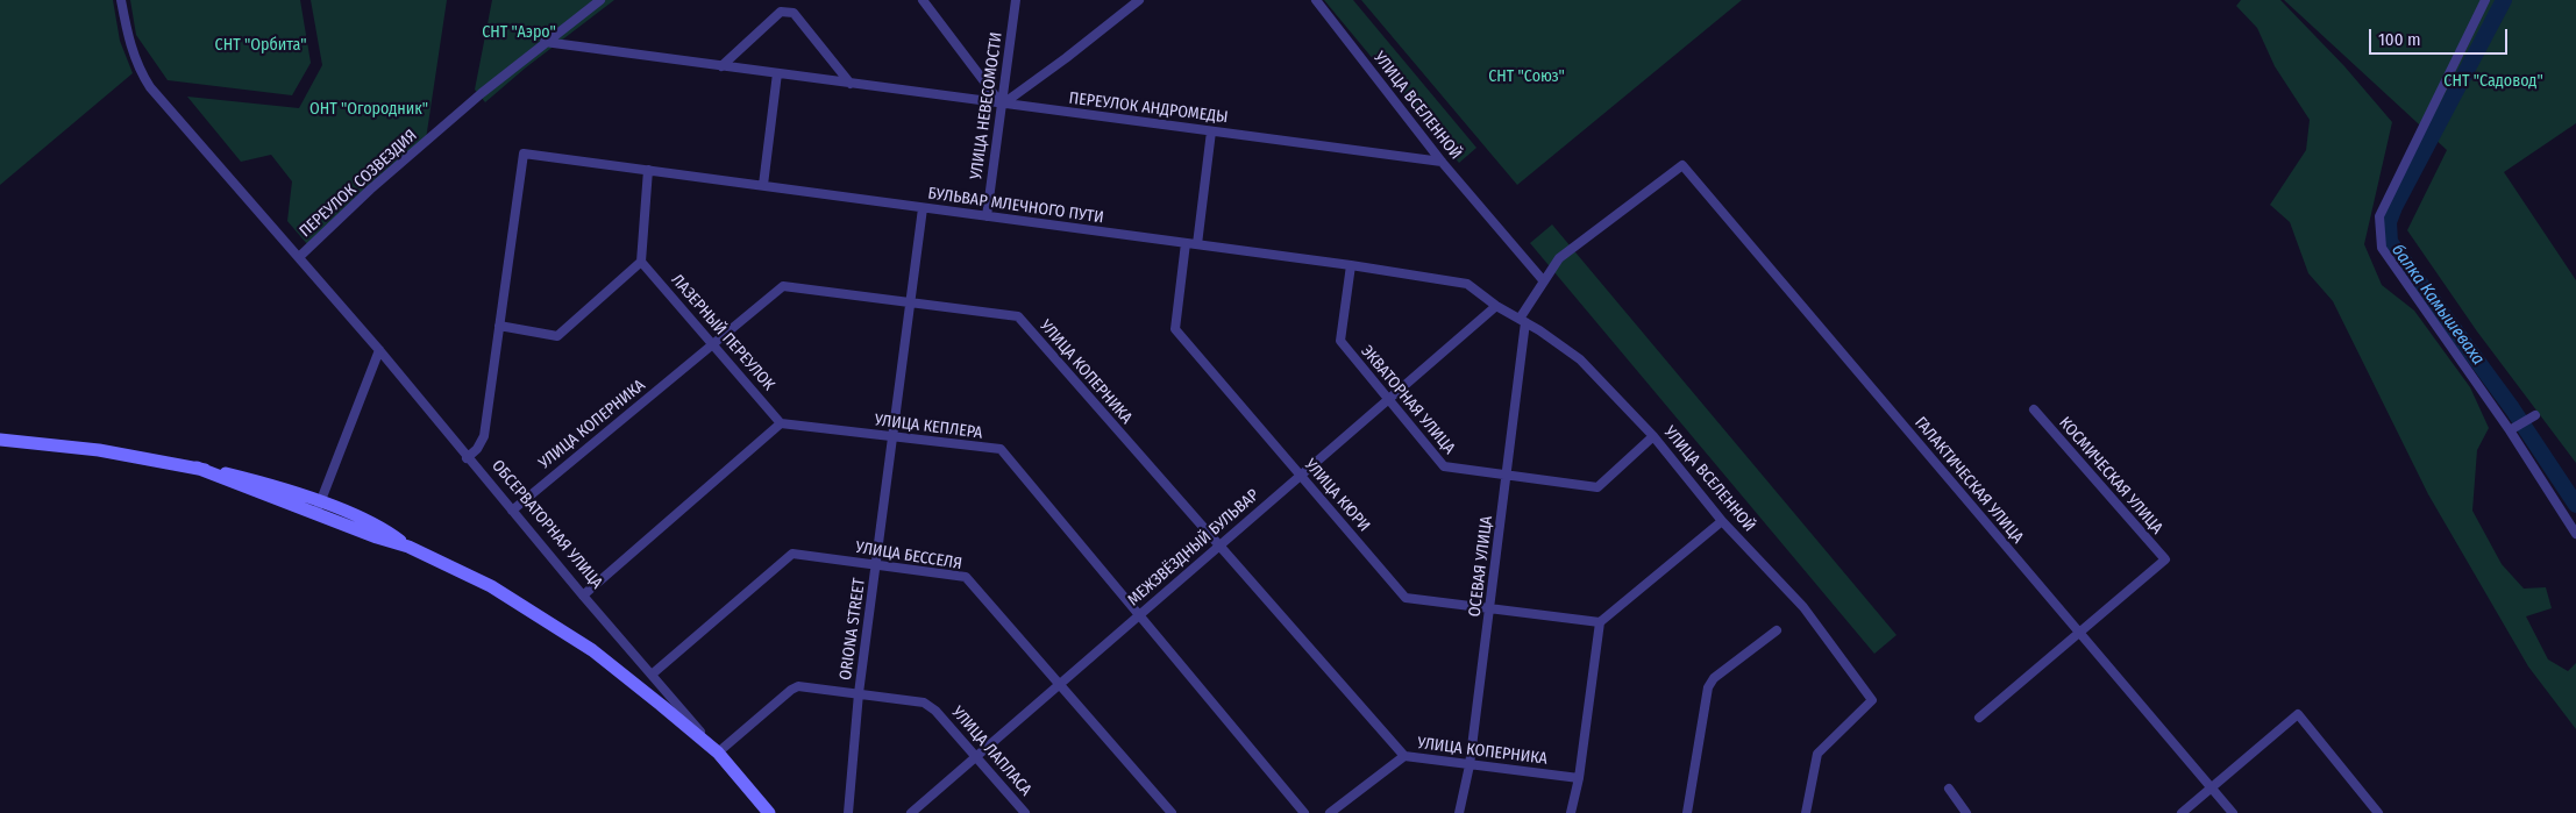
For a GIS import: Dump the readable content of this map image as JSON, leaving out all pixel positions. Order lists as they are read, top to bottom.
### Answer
{
  "streets": {
    "main road": ["ОБСЕРВАТОРНАЯ УЛИЦА"],
    "street": [
      "УЛИЦА НЕВЕСОМОСТИ",
      "УЛИЦА ВСЕЛЕННОЙ",
      "ПЕРЕУЛОК АНДРОМЕДЫ",
      "ПЕРЕУЛОК СОЗВЕЗДИЯ",
      "БУЛЬВАР МЛЕЧНОГО ПУТИ",
      "ЛАЗЕРНЫЙ ПЕРЕУЛОК",
      "УЛИЦА КОПЕРНИКА",
      "ЭКВАТОРНАЯ УЛИЦА",
      "УЛИЦА КЕПЛЕРА",
      "КОСМИЧЕСКАЯ УЛИЦА",
      "ГАЛАКТИЧЕСКАЯ УЛИЦА",
      "УЛИЦА КЮРИ",
      "МЕЖЗВЁЗДНЫЙ БУЛЬВАР",
      "УЛИЦА БЕССЕЛЯ",
      "ОСЕВАЯ УЛИЦА",
      "ORIONA STREET",
      "УЛИЦА ЛАПЛАСА"
    ]
  },
  "crossings": [
    ["УЛИЦА НЕВЕСОМОСТИ", "ПЕРЕУЛОК АНДРОМЕДЫ"],
    ["УЛИЦА НЕВЕСОМОСТИ", "БУЛЬВАР МЛЕЧНОГО ПУТИ"],
    ["УЛИЦА ВСЕЛЕННОЙ", "ПЕРЕУЛОК АНДРОМЕДЫ"],
    ["УЛИЦА ВСЕЛЕННОЙ", "БУЛЬВАР МЛЕЧНОГО ПУТИ"],
    ["УЛИЦА ВСЕЛЕННОЙ", "ЭКВАТОРНАЯ УЛИЦА"],
    ["УЛИЦА ВСЕЛЕННОЙ", "ГАЛАКТИЧЕСКАЯ УЛИЦА"],
    ["УЛИЦА ВСЕЛЕННОЙ", "МЕЖЗВЁЗДНЫЙ БУЛЬВАР"],
    ["УЛИЦА ВСЕЛЕННОЙ", "ОСЕВАЯ УЛИЦА"],
    ["ПЕРЕУЛОК АНДРОМЕДЫ", "ПЕРЕУЛОК СОЗВЕЗДИЯ"],
    ["ПЕРЕУЛОК СОЗВЕЗДИЯ", "ОБСЕРВАТОРНАЯ УЛИЦА"],
    ["БУЛЬВАР МЛЕЧНОГО ПУТИ", "ЭКВАТОРНАЯ УЛИЦА"],
    ["БУЛЬВАР МЛЕЧНОГО ПУТИ", "УЛИЦА КЮРИ"],
    ["БУЛЬВАР МЛЕЧНОГО ПУТИ", "МЕЖЗВЁЗДНЫЙ БУЛЬВАР"],
    ["БУЛЬВАР МЛЕЧНОГО ПУТИ", "ORIONA STREET"],
    ["ЛАЗЕРНЫЙ ПЕРЕУЛОК", "УЛИЦА КОПЕРНИКА"],
    ["ЛАЗЕРНЫЙ ПЕРЕУЛОК", "УЛИЦА КЕПЛЕРА"],
    ["УЛИЦА КОПЕРНИКА", "ОБСЕРВАТОРНАЯ УЛИЦА"],
    ["УЛИЦА КОПЕРНИКА", "МЕЖЗВЁЗДНЫЙ БУЛЬВАР"],
    ["УЛИЦА КОПЕРНИКА", "ОСЕВАЯ УЛИЦА"],
    ["УЛИЦА КОПЕРНИКА", "ORIONA STREET"],
    ["ЭКВАТОРНАЯ УЛИЦА", "МЕЖЗВЁЗДНЫЙ БУЛЬВАР"],
    ["ЭКВАТОРНАЯ УЛИЦА", "ОСЕВАЯ УЛИЦА"],
    ["УЛИЦА КЕПЛЕРА", "МЕЖЗВЁЗДНЫЙ БУЛЬВАР"],
    ["УЛИЦА КЕПЛЕРА", "ORIONA STREET"],
    ["КОСМИЧЕСКАЯ УЛИЦА", "ГАЛАКТИЧЕСКАЯ УЛИЦА"],
    ["УЛИЦА КЮРИ", "МЕЖЗВЁЗДНЫЙ БУЛЬВАР"],
    ["УЛИЦА КЮРИ", "ОСЕВАЯ УЛИЦА"],
    ["ОБСЕРВАТОРНАЯ УЛИЦА", "УЛИЦА БЕССЕЛЯ"],
    ["ОБСЕРВАТОРНАЯ УЛИЦА", "УЛИЦА ЛАПЛАСА"],
    ["МЕЖЗВЁЗДНЫЙ БУЛЬВАР", "УЛИЦА БЕССЕЛЯ"],
    ["МЕЖЗВЁЗДНЫЙ БУЛЬВАР", "УЛИЦА ЛАПЛАСА"],
    ["УЛИЦА БЕССЕЛЯ", "ORIONA STREET"],
    ["ORIONA STREET", "УЛИЦА ЛАПЛАСА"]
  ],
  "water": ["балка Камышеваха"],
  "parks": [
    "СНТ \"Аэро\"",
    "СНТ \"Орбита\"",
    "СНТ \"Союз\"",
    "СНТ \"Садовод\"",
    "ОНТ \"Огородник\""
  ],
  "scale_bar": "100 m"
}
